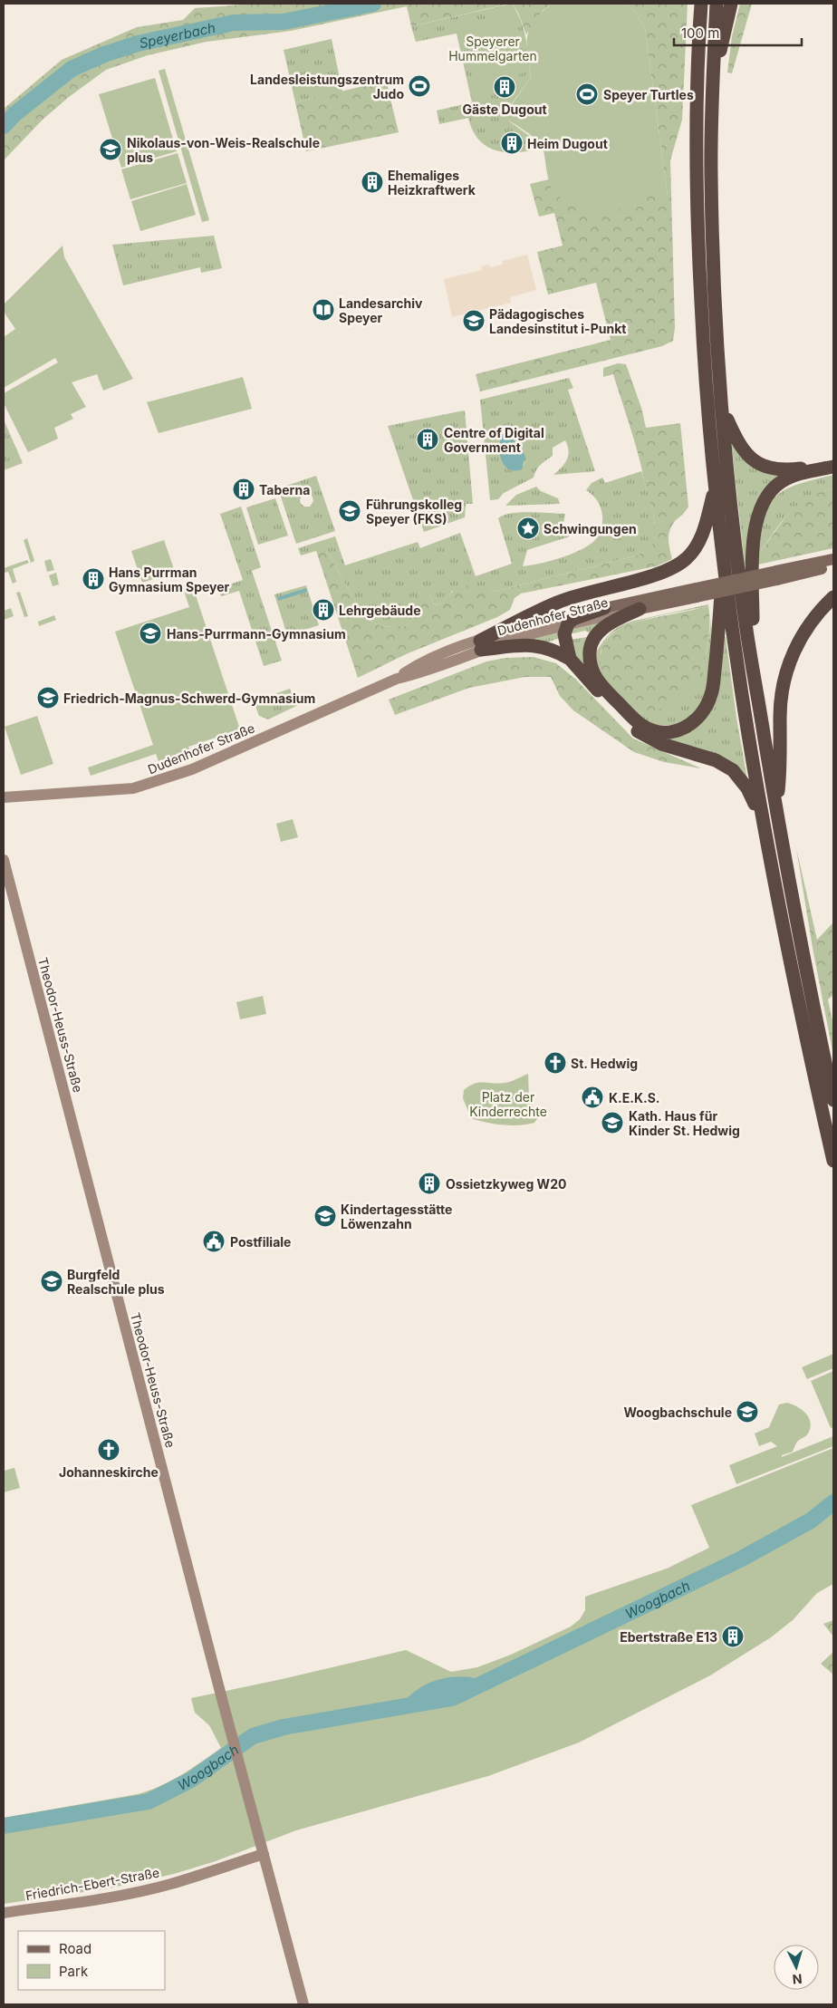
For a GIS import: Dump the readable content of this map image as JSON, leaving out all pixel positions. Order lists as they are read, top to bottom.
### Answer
{
  "streets": {
    "main road": ["Dudenhofer Straße", "Theodor-Heuss-Straße", "Friedrich-Ebert-Straße"]
  },
  "crossings": [
    ["Theodor-Heuss-Straße", "Friedrich-Ebert-Straße"]
  ],
  "water": ["Speyerbach", "Woogbach"],
  "parks": ["Speyerer Hummelgarten", "Platz der Kinderrechte"],
  "places": {
    "sports": ["Landesleistungszentrum Judo", "Speyer Turtles"],
    "building": [
      "Gäste Dugout",
      "Heim Dugout",
      "Ehemaliges Heizkraftwerk",
      "Centre of Digital Government",
      "Taberna",
      "Hans Purrman Gymnasium Speyer",
      "Lehrgebäude",
      "Ossietzkyweg W20",
      "Ebertstraße E13"
    ],
    "school or university": [
      "Nikolaus-von-Weis-Realschule plus",
      "Pädagogisches Landesinstitut i-Punkt",
      "Führungskolleg Speyer (FKS)",
      "Hans-Purrmann-Gymnasium",
      "Friedrich-Magnus-Schwerd-Gymnasium",
      "Kath. Haus für Kinder St. Hedwig",
      "Kindertagesstätte Löwenzahn",
      "Burgfeld Realschule plus",
      "Woogbachschule"
    ],
    "library": ["Landesarchiv Speyer"],
    "place": ["Schwingungen"],
    "church": ["St. Hedwig", "Johanneskirche"],
    "public building": ["K.E.K.S.", "Postfiliale"]
  },
  "legend": ["Road", "Park"],
  "scale_bar": "100 m",
  "north": "bottom"
}
